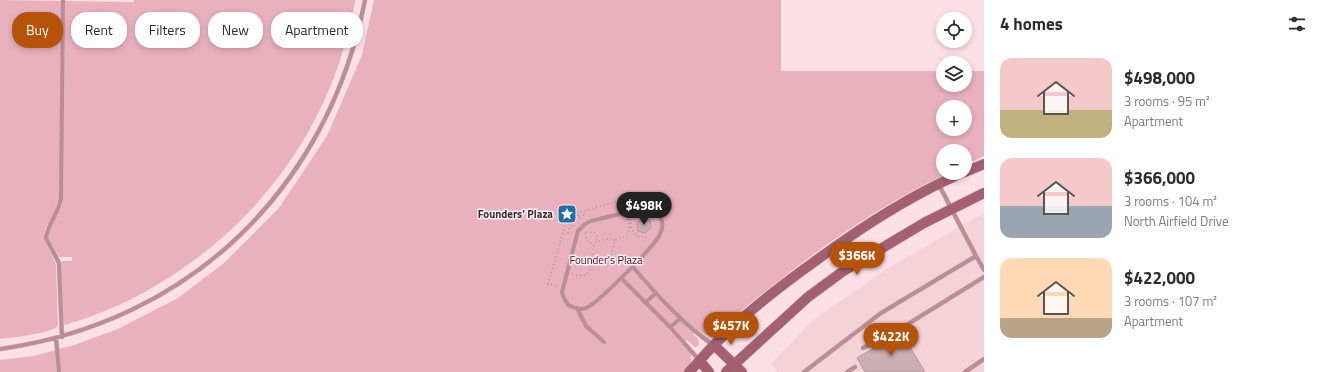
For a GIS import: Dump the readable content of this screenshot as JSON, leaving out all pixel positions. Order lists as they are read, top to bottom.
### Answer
{
  "parks": ["Founder's Plaza"],
  "places": {
    "place": ["Founders' Plaza"]
  },
  "page": {
    "heading": "4 homes",
    "map_buttons": ["+", "−"],
    "chip": [
      "Buy",
      "Rent",
      "Filters",
      "New",
      "Apartment"
    ],
    "list": [
      {
        "name": "$498,000",
        "note": "3 rooms · 95 m² · Apartment"
      },
      {
        "name": "$366,000",
        "note": "3 rooms · 104 m² · North Airfield Drive"
      },
      {
        "name": "$422,000",
        "note": "3 rooms · 107 m² · Apartment"
      }
    ],
    "price": [
      "$498K",
      "$366K",
      "$457K",
      "$422K"
    ]
  }
}
